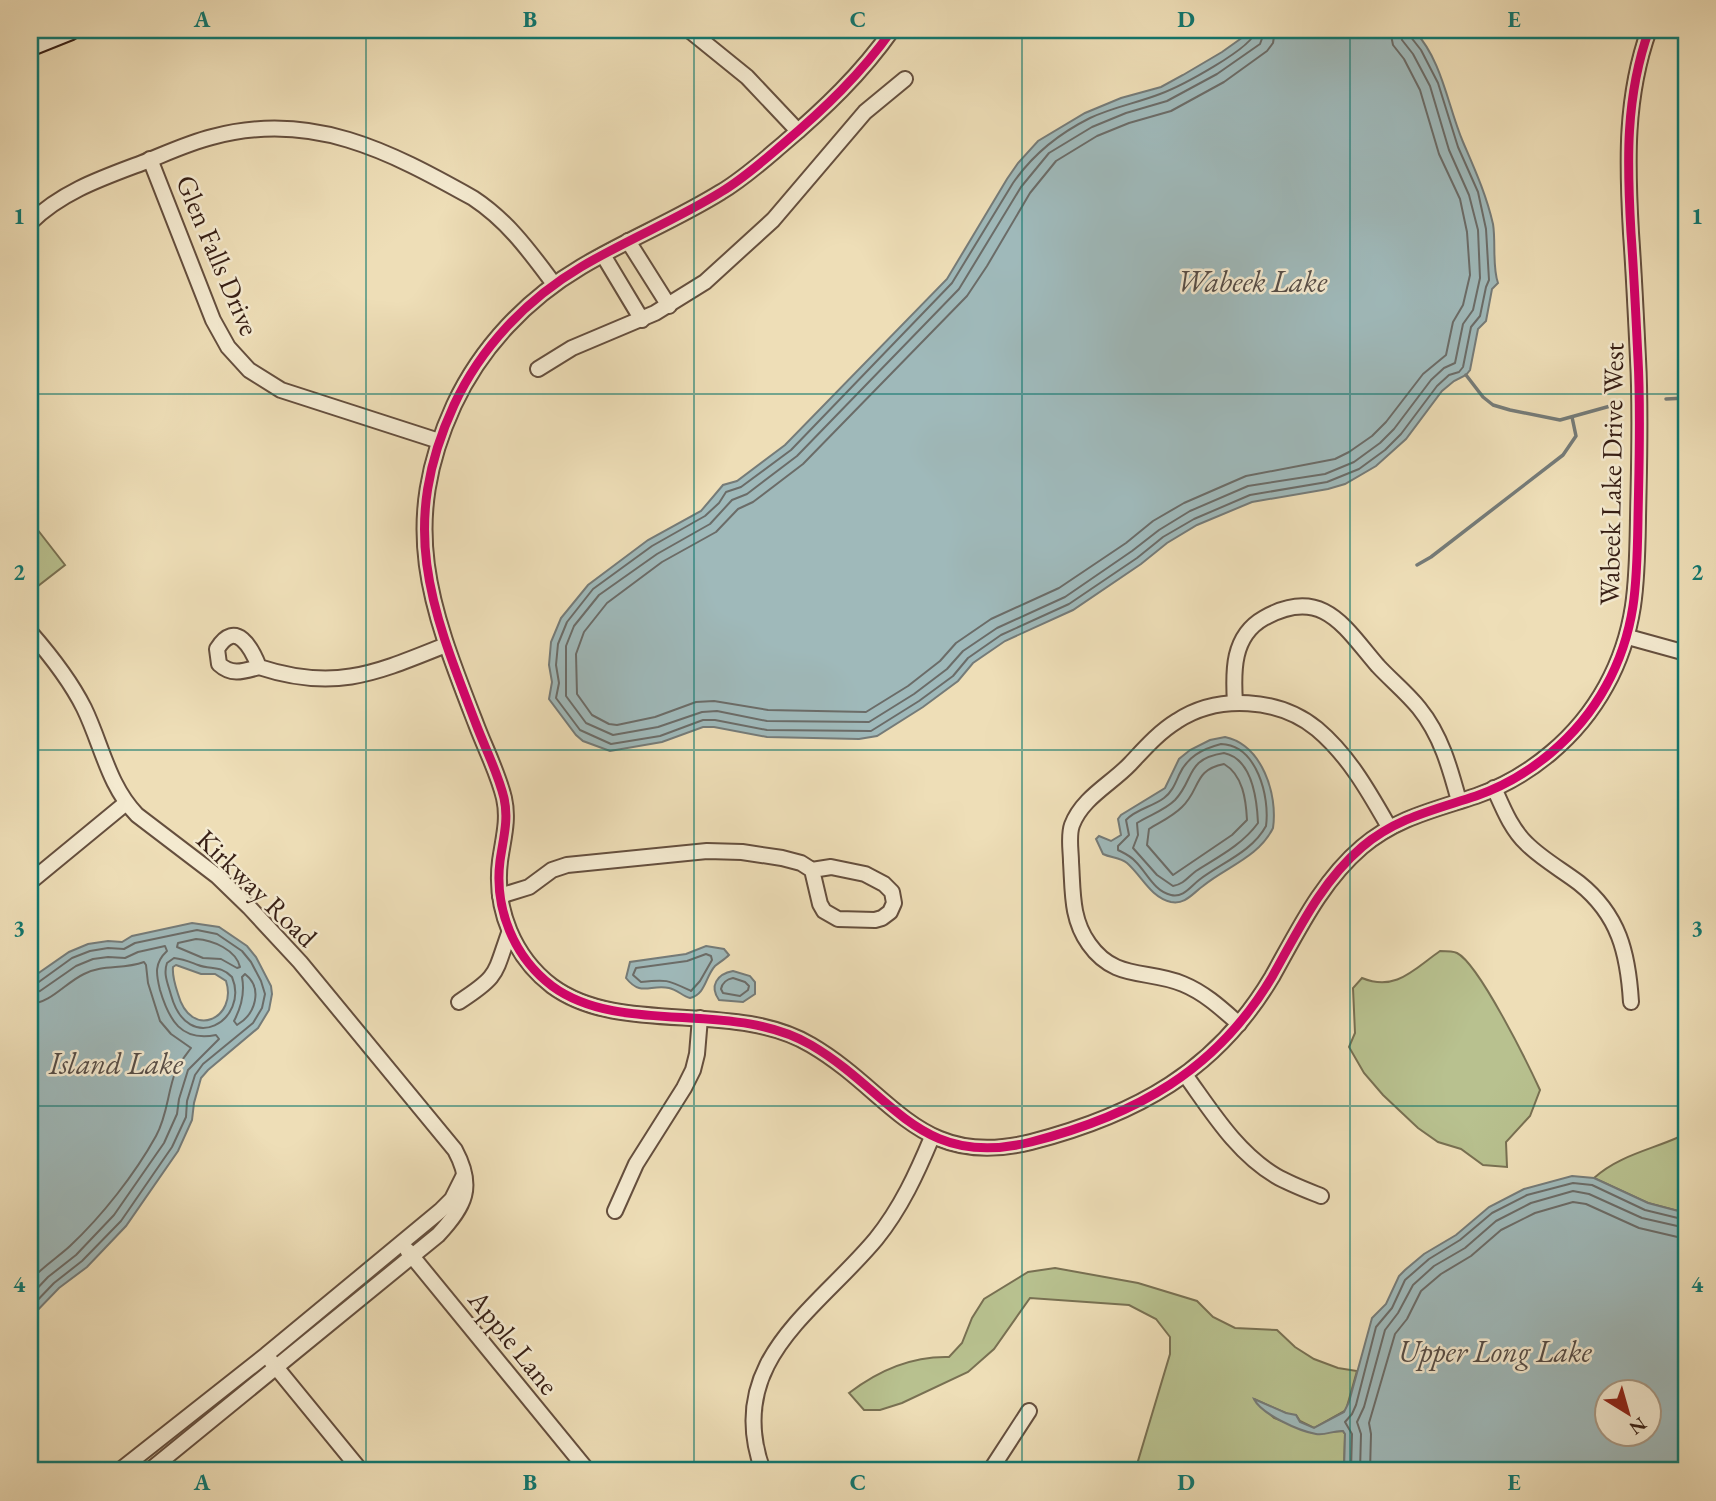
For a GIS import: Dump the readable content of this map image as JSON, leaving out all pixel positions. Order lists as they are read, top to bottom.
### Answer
{
  "streets": {
    "street": [
      "Glen Falls Drive",
      "Wabeek Lake Drive West",
      "Kirkway Road",
      "Apple Lane"
    ]
  },
  "water": ["Wabeek Lake", "Island Lake", "Upper Long Lake"],
  "north": "bottom right",
  "grid": {
    "columns": [
      "A",
      "B",
      "C",
      "D",
      "E"
    ],
    "rows": [
      "1",
      "2",
      "3",
      "4"
    ]
  }
}
